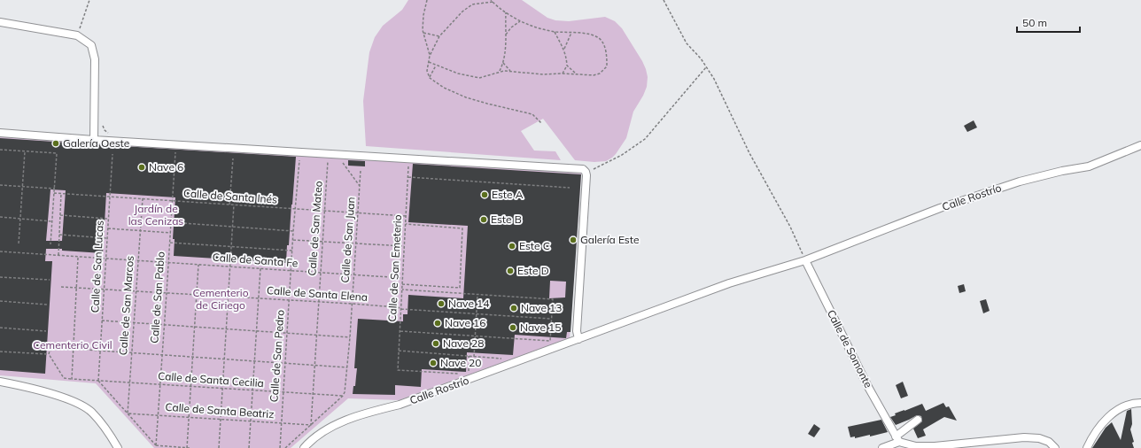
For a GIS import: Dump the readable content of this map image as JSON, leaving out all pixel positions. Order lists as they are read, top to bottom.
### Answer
{
  "streets": {
    "street": ["Calle Rostrío", "Calle de Somonte"],
    "path": [
      "Calle de Santa Inés",
      "Calle de San Mateo",
      "Calle de San Juan",
      "Calle de Santa Fe",
      "Calle de San Lucas",
      "Calle de San Emeterio",
      "Calle de Santa Elena",
      "Calle de San Pablo",
      "Calle de San Marcos",
      "Calle de San Pedro",
      "Calle de Santa Cecilia",
      "Calle de Santa Beatriz"
    ]
  },
  "crossings": [
    ["Calle de Santa Inés", "Calle de San Mateo"],
    ["Calle de Santa Inés", "Calle de San Juan"],
    ["Calle de Santa Inés", "Calle de San Lucas"],
    ["Calle de Santa Inés", "Calle de San Emeterio"],
    ["Calle de Santa Inés", "Calle de San Pablo"],
    ["Calle de Santa Inés", "Calle de San Marcos"],
    ["Calle de Santa Inés", "Calle de San Pedro"],
    ["Calle Rostrío", "Calle de Somonte"],
    ["Calle de San Mateo", "Calle de Santa Fe"],
    ["Calle de San Mateo", "Calle de Santa Elena"],
    ["Calle de San Mateo", "Calle de Santa Cecilia"],
    ["Calle de San Mateo", "Calle de Santa Beatriz"],
    ["Calle de San Juan", "Calle de Santa Fe"],
    ["Calle de San Juan", "Calle de Santa Elena"],
    ["Calle de San Juan", "Calle de Santa Cecilia"],
    ["Calle de Santa Fe", "Calle de San Lucas"],
    ["Calle de Santa Fe", "Calle de San Emeterio"],
    ["Calle de Santa Fe", "Calle de San Pablo"],
    ["Calle de Santa Fe", "Calle de San Marcos"],
    ["Calle de Santa Fe", "Calle de San Pedro"],
    ["Calle de San Lucas", "Calle de Santa Elena"],
    ["Calle de San Lucas", "Calle de Santa Cecilia"],
    ["Calle de San Emeterio", "Calle de Santa Elena"],
    ["Calle de Santa Elena", "Calle de San Pablo"],
    ["Calle de Santa Elena", "Calle de San Marcos"],
    ["Calle de Santa Elena", "Calle de San Pedro"],
    ["Calle de San Pablo", "Calle de Santa Cecilia"],
    ["Calle de San Pablo", "Calle de Santa Beatriz"],
    ["Calle de San Marcos", "Calle de Santa Cecilia"],
    ["Calle de San Marcos", "Calle de Santa Beatriz"],
    ["Calle de San Pedro", "Calle de Santa Cecilia"],
    ["Calle de San Pedro", "Calle de Santa Beatriz"]
  ],
  "parks": ["Jardín de las Cenizas", "Cementerio de Ciriego", "Cementerio Civil"],
  "places": [
    "Galería Oeste",
    "Nave 6",
    "Este A",
    "Este B",
    "Galería Este",
    "Este C",
    "Este D",
    "Nave 14",
    "Nave 13",
    "Nave 16",
    "Nave 15",
    "Nave 28",
    "Nave 20"
  ],
  "scale_bar": "50 m"
}
